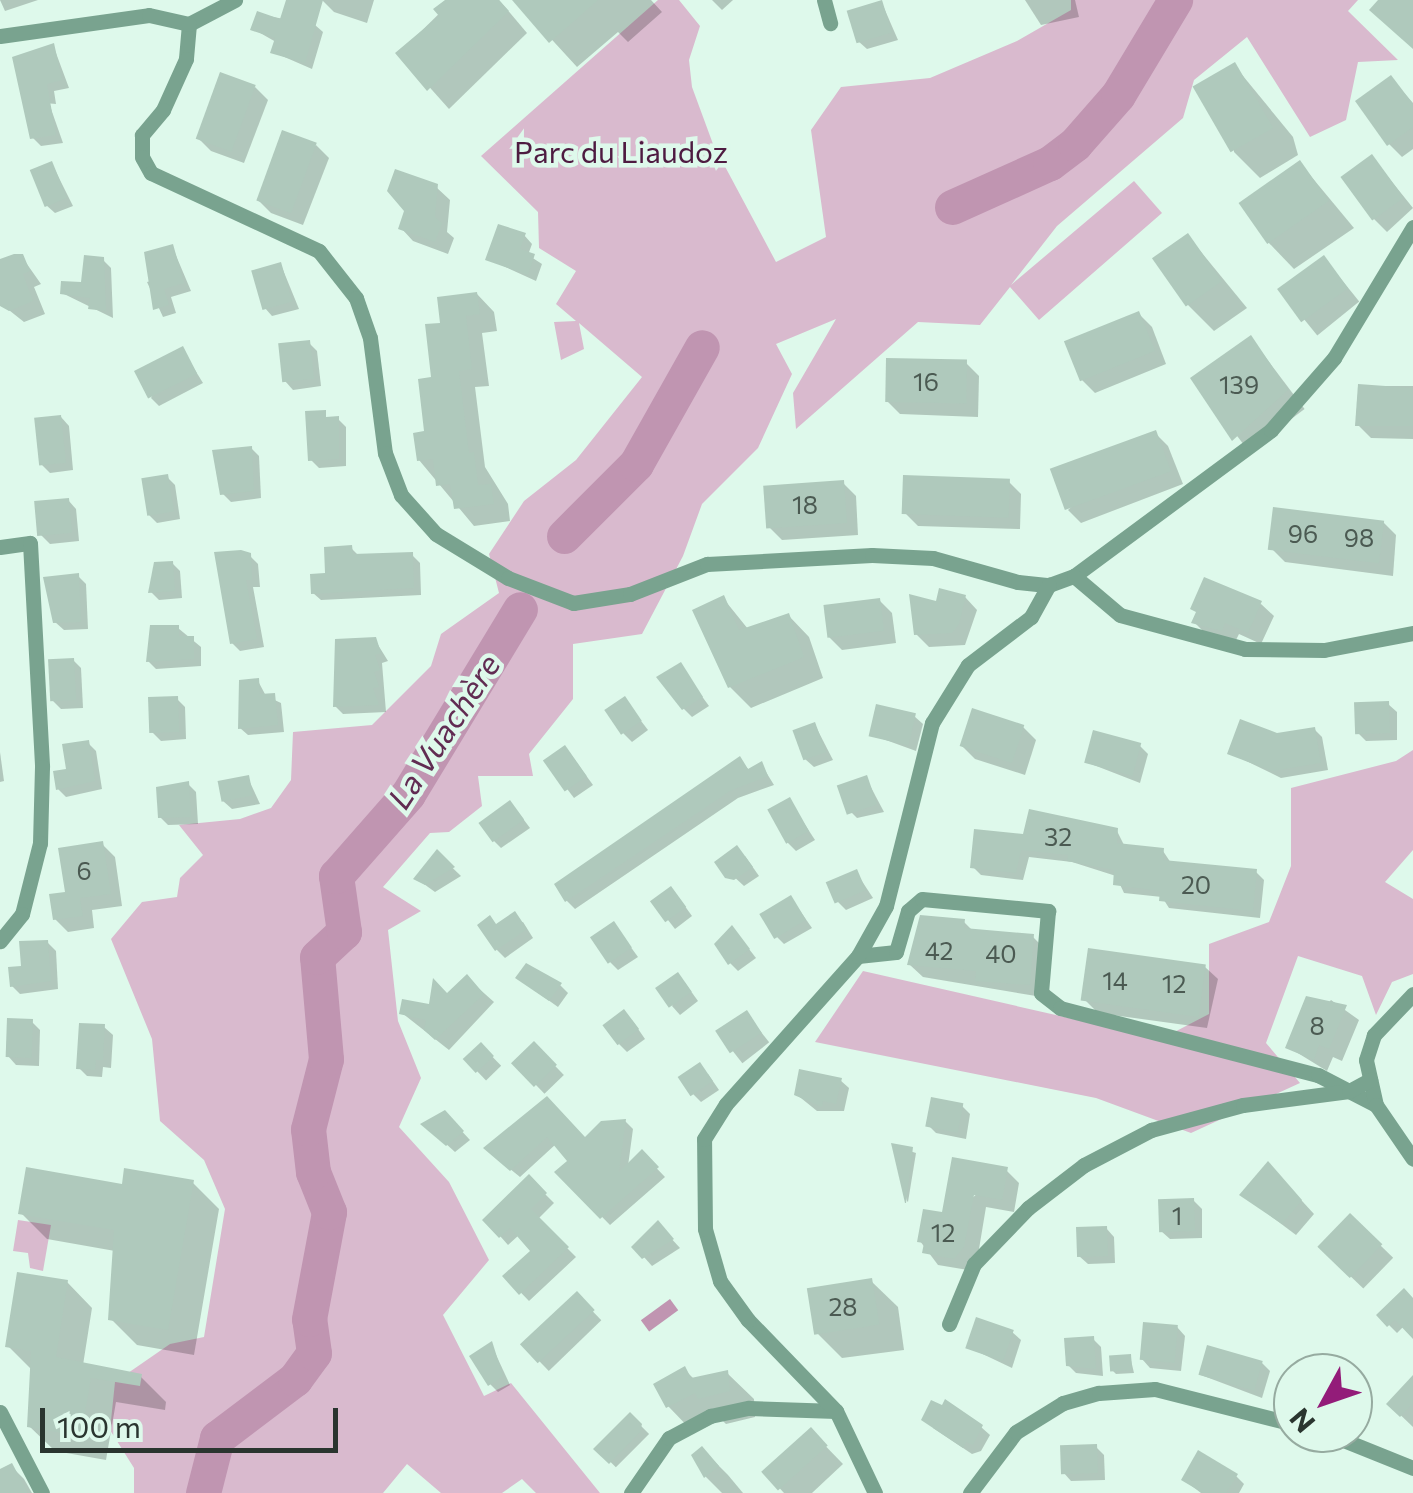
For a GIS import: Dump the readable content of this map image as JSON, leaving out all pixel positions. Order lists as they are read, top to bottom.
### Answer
{
  "water": ["La Vuachère"],
  "parks": ["Parc du Liaudoz"],
  "house_numbers": [
    "16",
    "139",
    "18",
    "96",
    "98",
    "32",
    "6",
    "20",
    "42",
    "40",
    "14",
    "12",
    "8",
    "1",
    "12",
    "28"
  ],
  "scale_bar": "100 m",
  "north": "bottom left"
}
